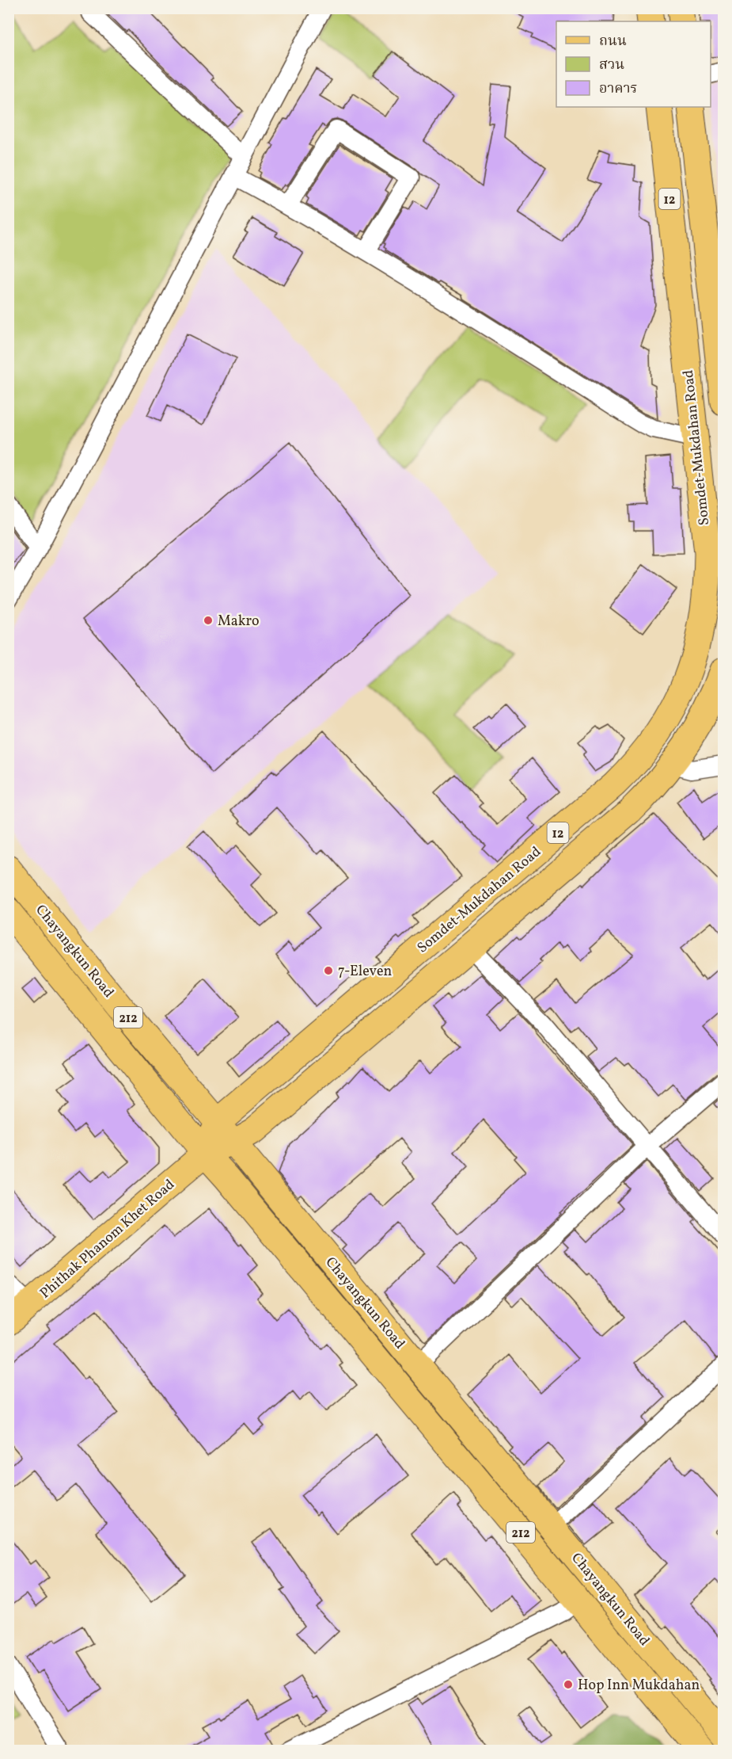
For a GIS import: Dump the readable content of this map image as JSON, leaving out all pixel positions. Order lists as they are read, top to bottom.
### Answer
{
  "streets": {
    "main road": [
      "12",
      "Somdet-Mukdahan Road",
      "Chayangkun Road",
      "212",
      "Phithak Phanom Khet Road"
    ]
  },
  "crossings": [
    ["12", "Chayangkun Road"],
    ["Somdet-Mukdahan Road", "Chayangkun Road"],
    ["Chayangkun Road", "Phithak Phanom Khet Road"]
  ],
  "places": ["Makro", "7-Eleven", "Hop Inn Mukdahan"],
  "legend": ["ถนน", "สวน", "อาคาร"]
}
